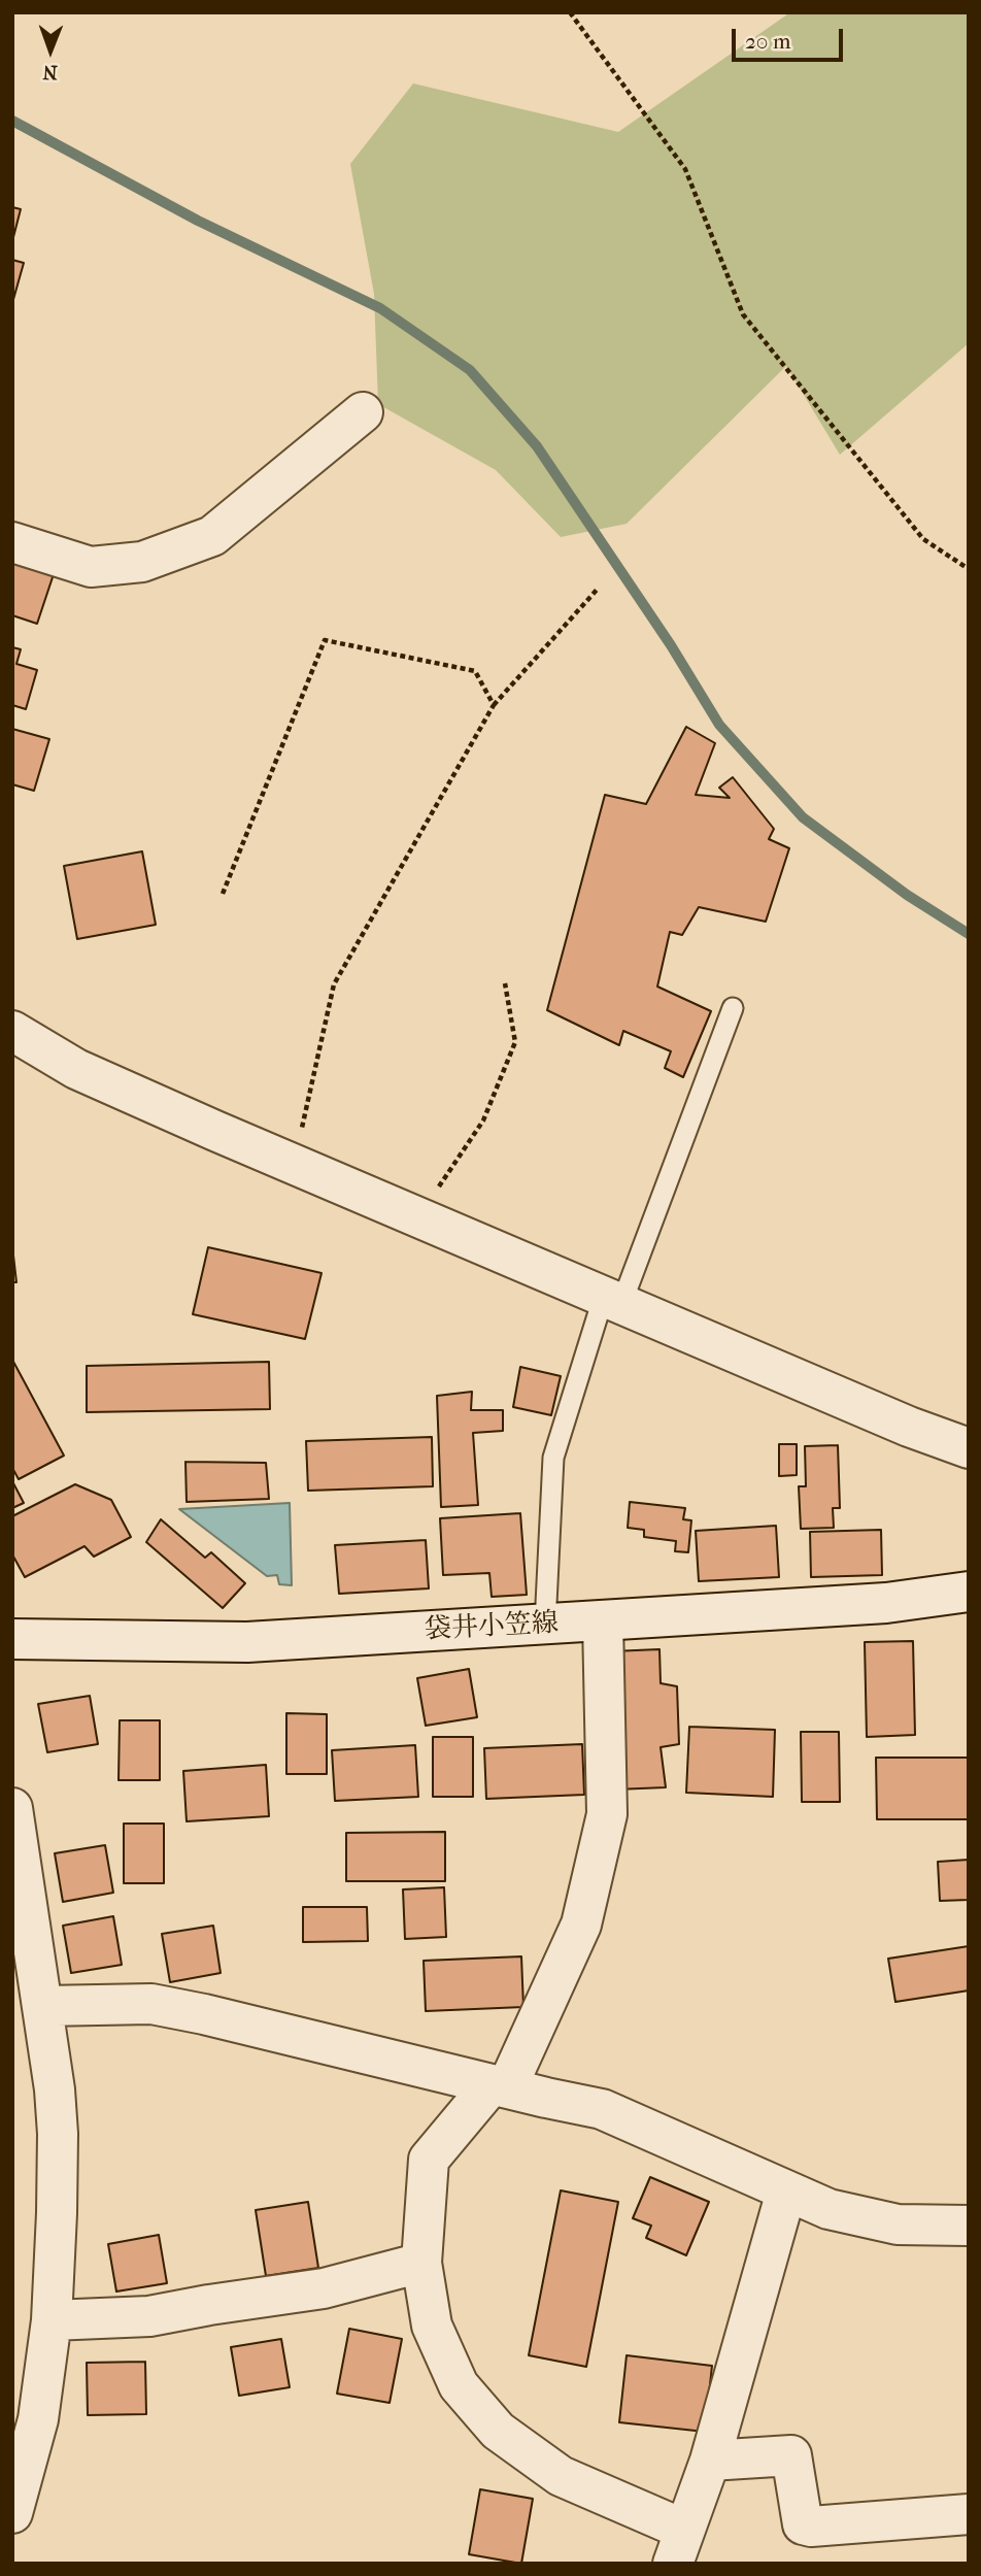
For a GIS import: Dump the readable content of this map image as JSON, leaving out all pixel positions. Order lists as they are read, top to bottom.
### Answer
{
  "streets": {
    "street": ["袋井小笠線"]
  },
  "scale_bar": "20 m",
  "north": "bottom"
}
